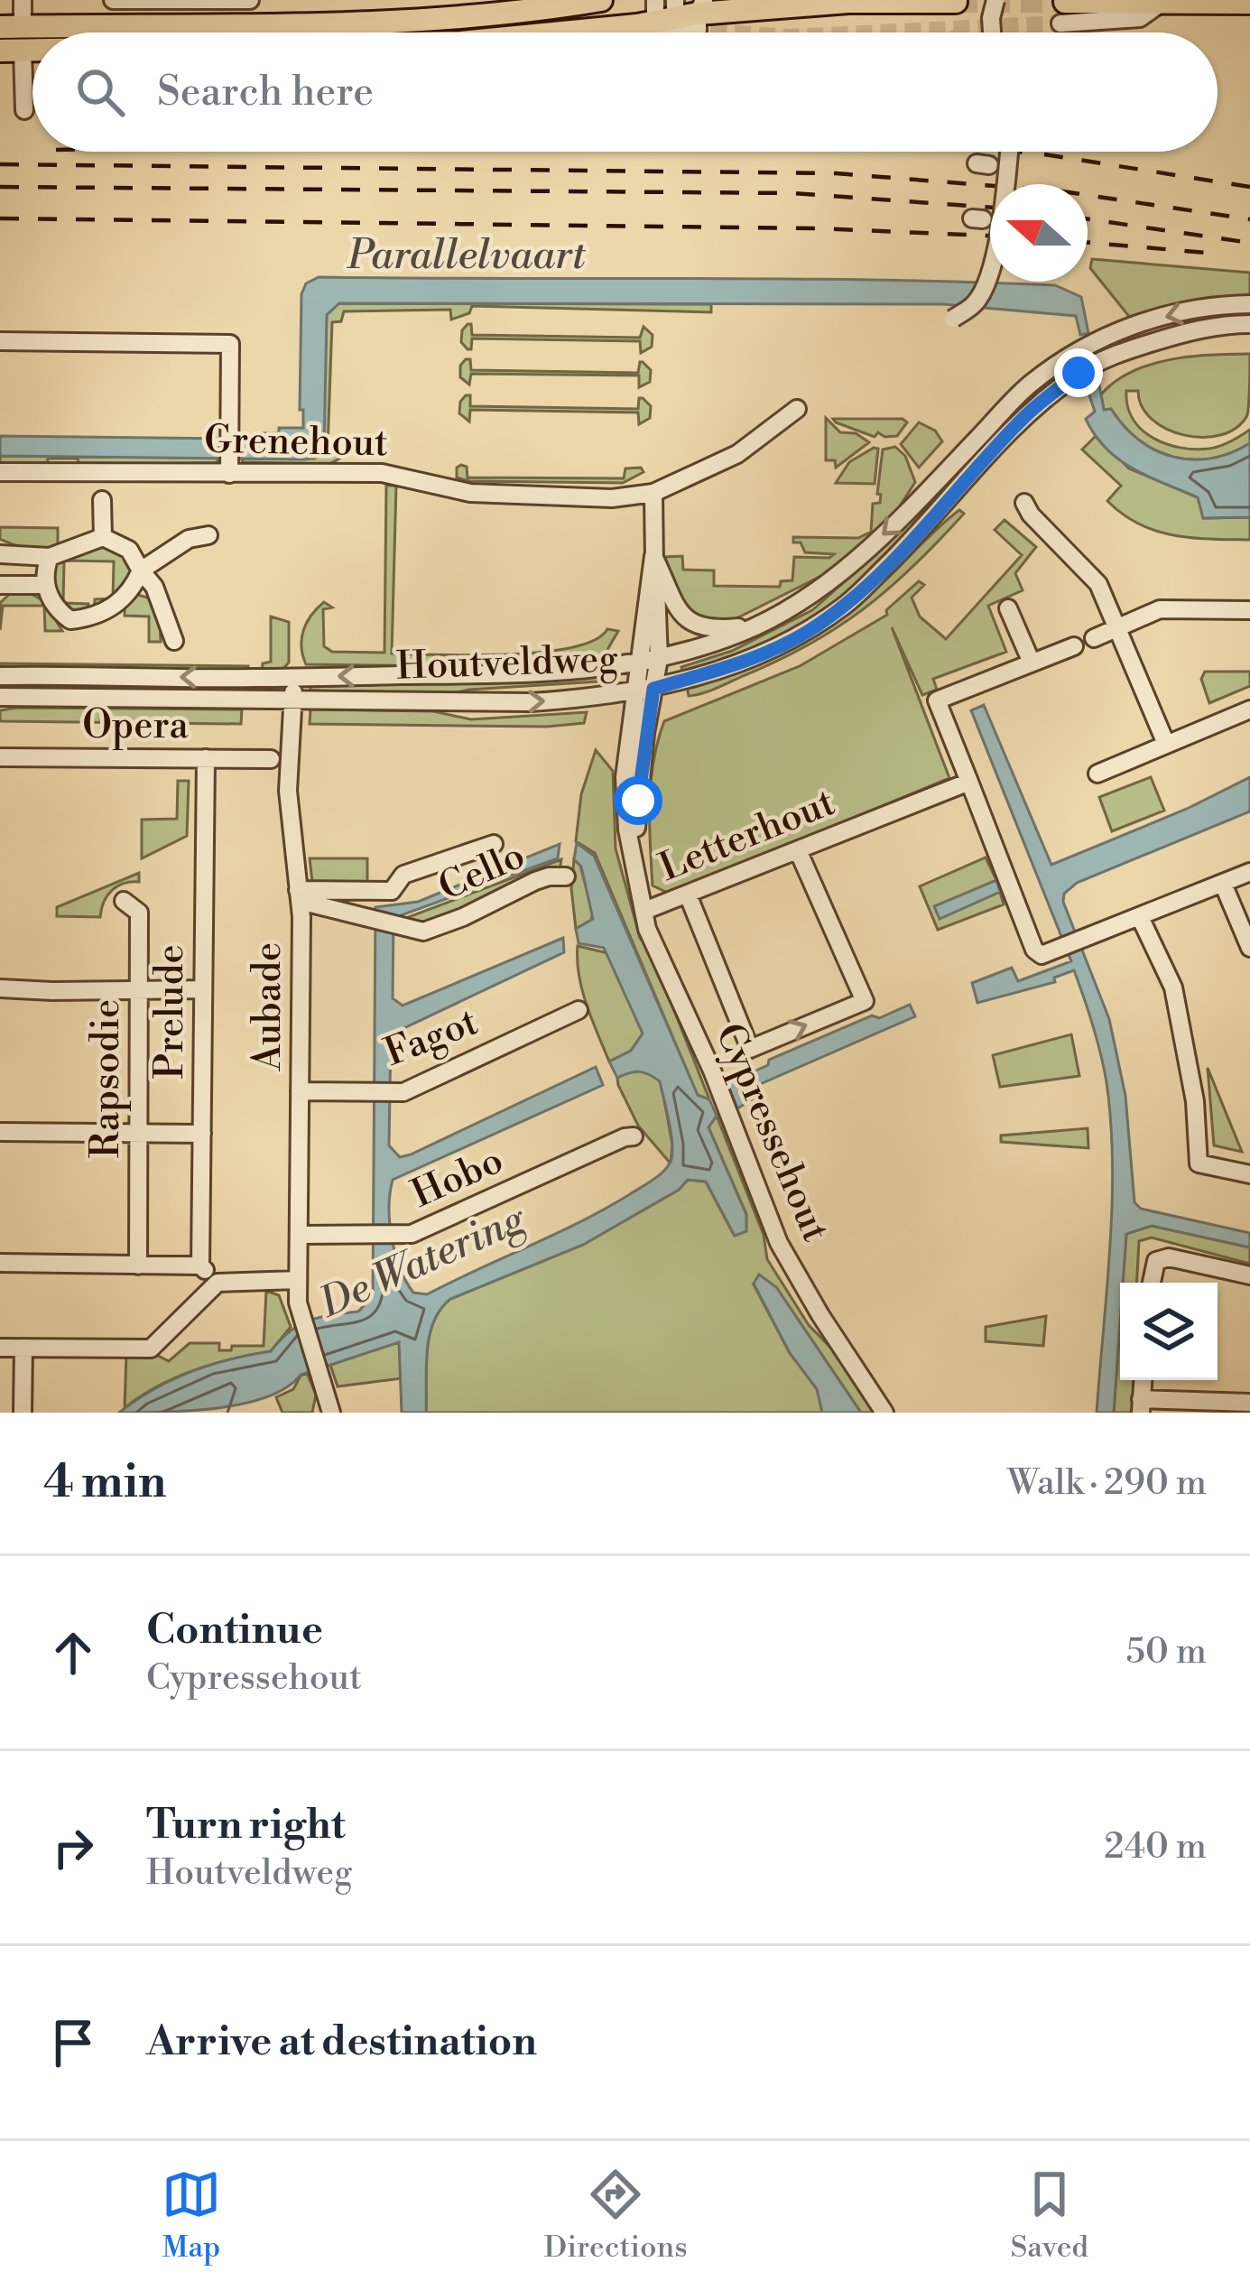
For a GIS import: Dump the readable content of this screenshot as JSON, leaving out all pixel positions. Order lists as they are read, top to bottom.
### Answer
{
  "streets": {
    "street": [
      "Grenehout",
      "Houtveldweg",
      "Opera",
      "Letterhout",
      "Cello",
      "Aubade",
      "Prelude",
      "Fagot",
      "Rapsodie",
      "Cypressehout",
      "Hobo"
    ]
  },
  "crossings": [
    ["Houtveldweg", "Aubade"],
    ["Houtveldweg", "Cypressehout"],
    ["Opera", "Prelude"],
    ["Letterhout", "Cypressehout"],
    ["Cello", "Aubade"],
    ["Aubade", "Fagot"],
    ["Aubade", "Hobo"]
  ],
  "water": ["Parallelvaart", "De Watering"],
  "north": "left",
  "page": {
    "search": "Search here",
    "heading": ["4 min", "Walk · 290 m"],
    "list": [
      ["Continue", "Cypressehout", "50 m"],
      ["Turn right", "Houtveldweg", "240 m"],
      "Arrive at destination"
    ],
    "nav": ["Map", "Directions", "Saved"]
  }
}
